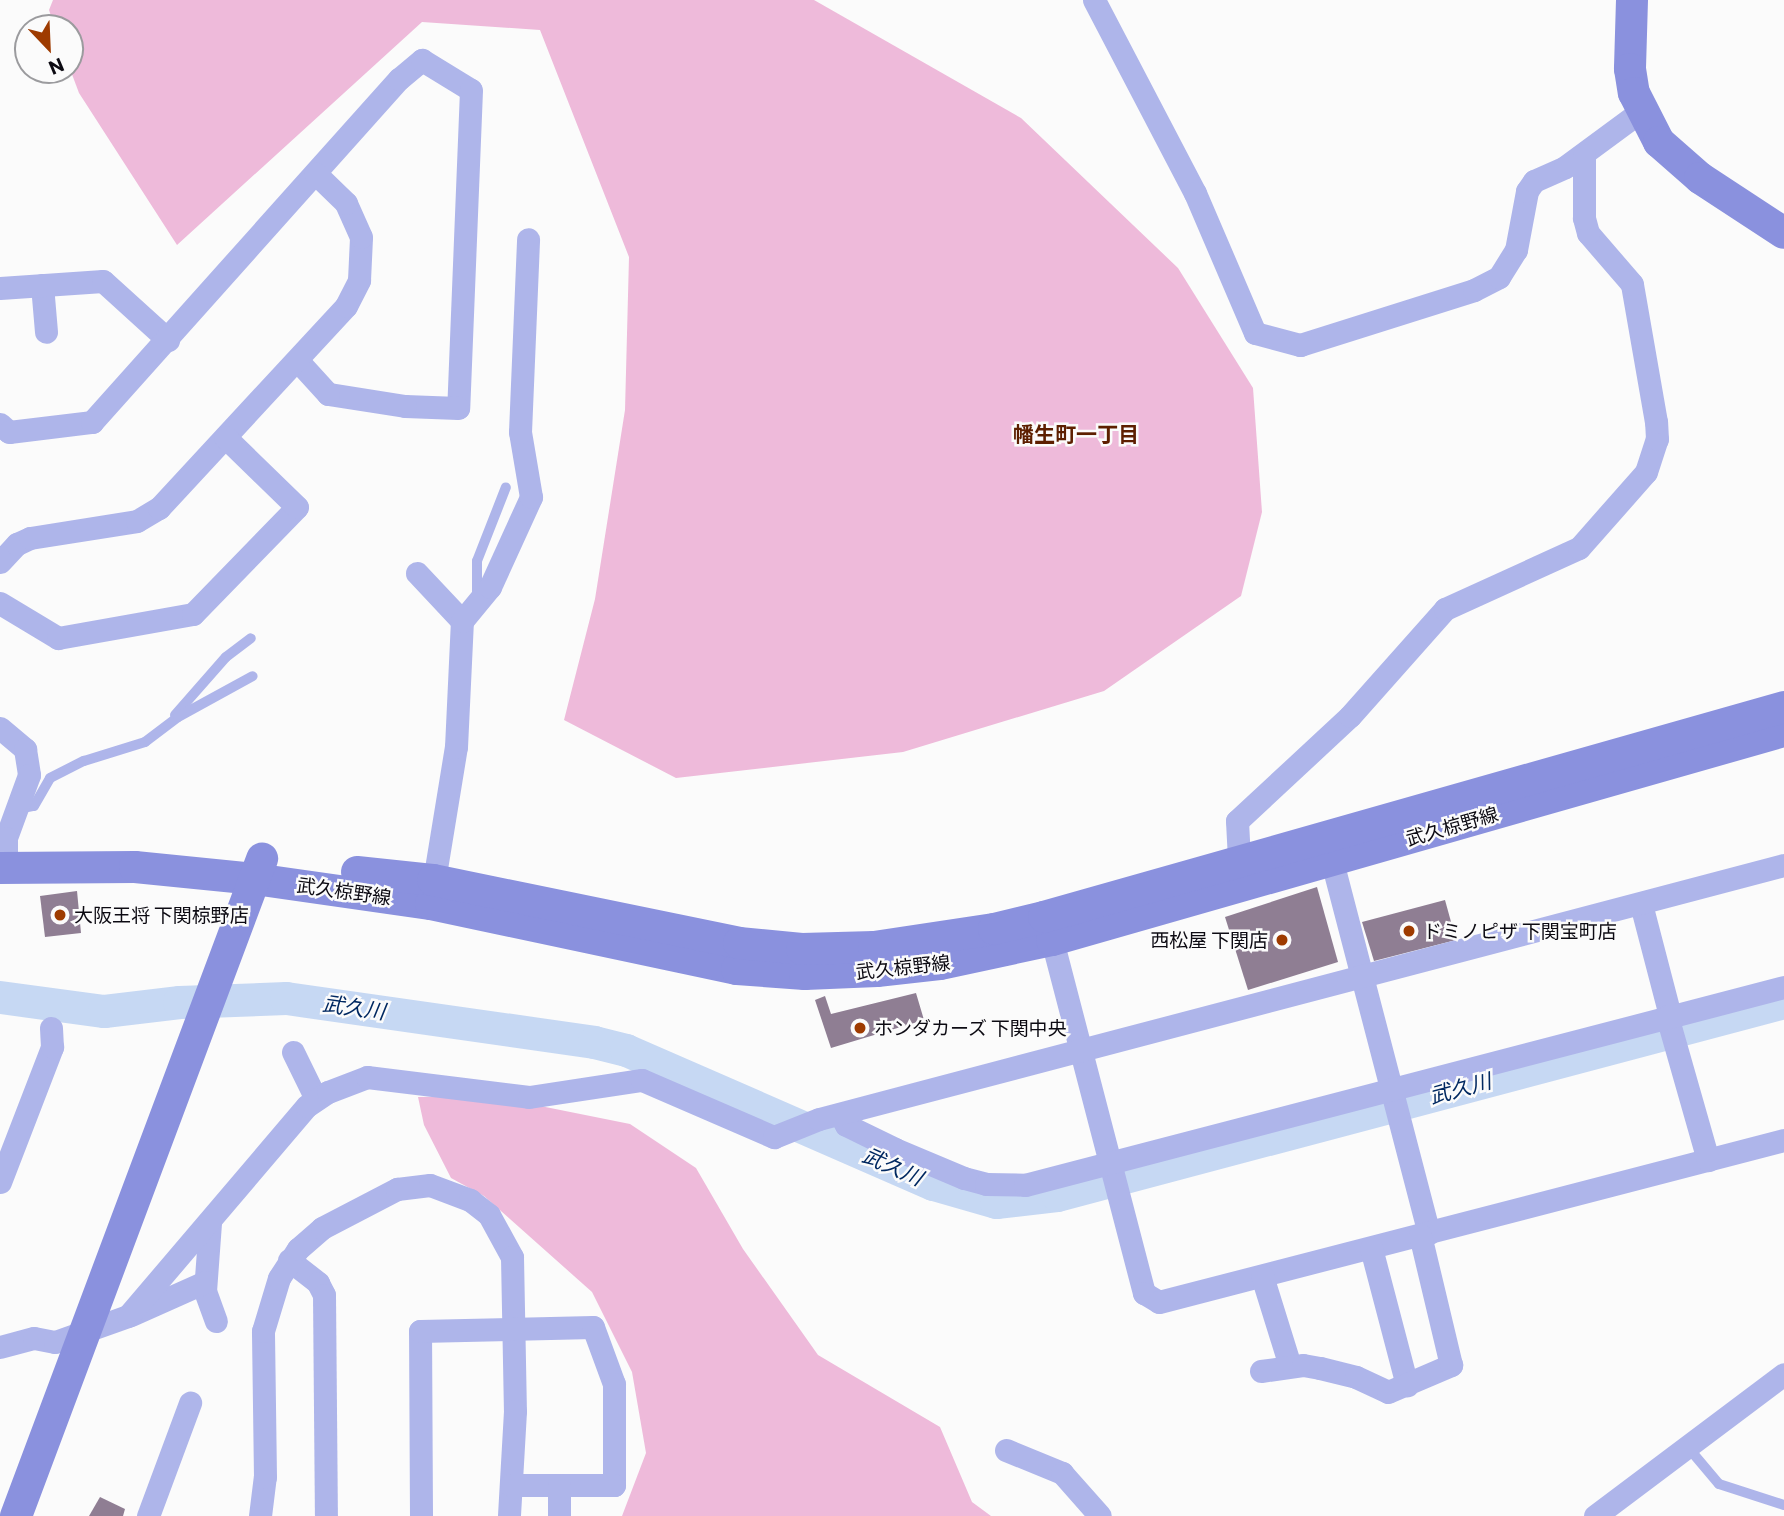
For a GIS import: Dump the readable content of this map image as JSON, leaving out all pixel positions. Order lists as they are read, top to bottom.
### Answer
{
  "streets": {
    "main road": ["武久椋野線"]
  },
  "districts": ["幡生町一丁目"],
  "water": ["武久川"],
  "places": [
    "大阪王将 下関椋野店",
    "ドミノピザ 下関宝町店",
    "西松屋 下関店",
    "ホンダカーズ 下関中央"
  ],
  "north": "bottom right"
}
